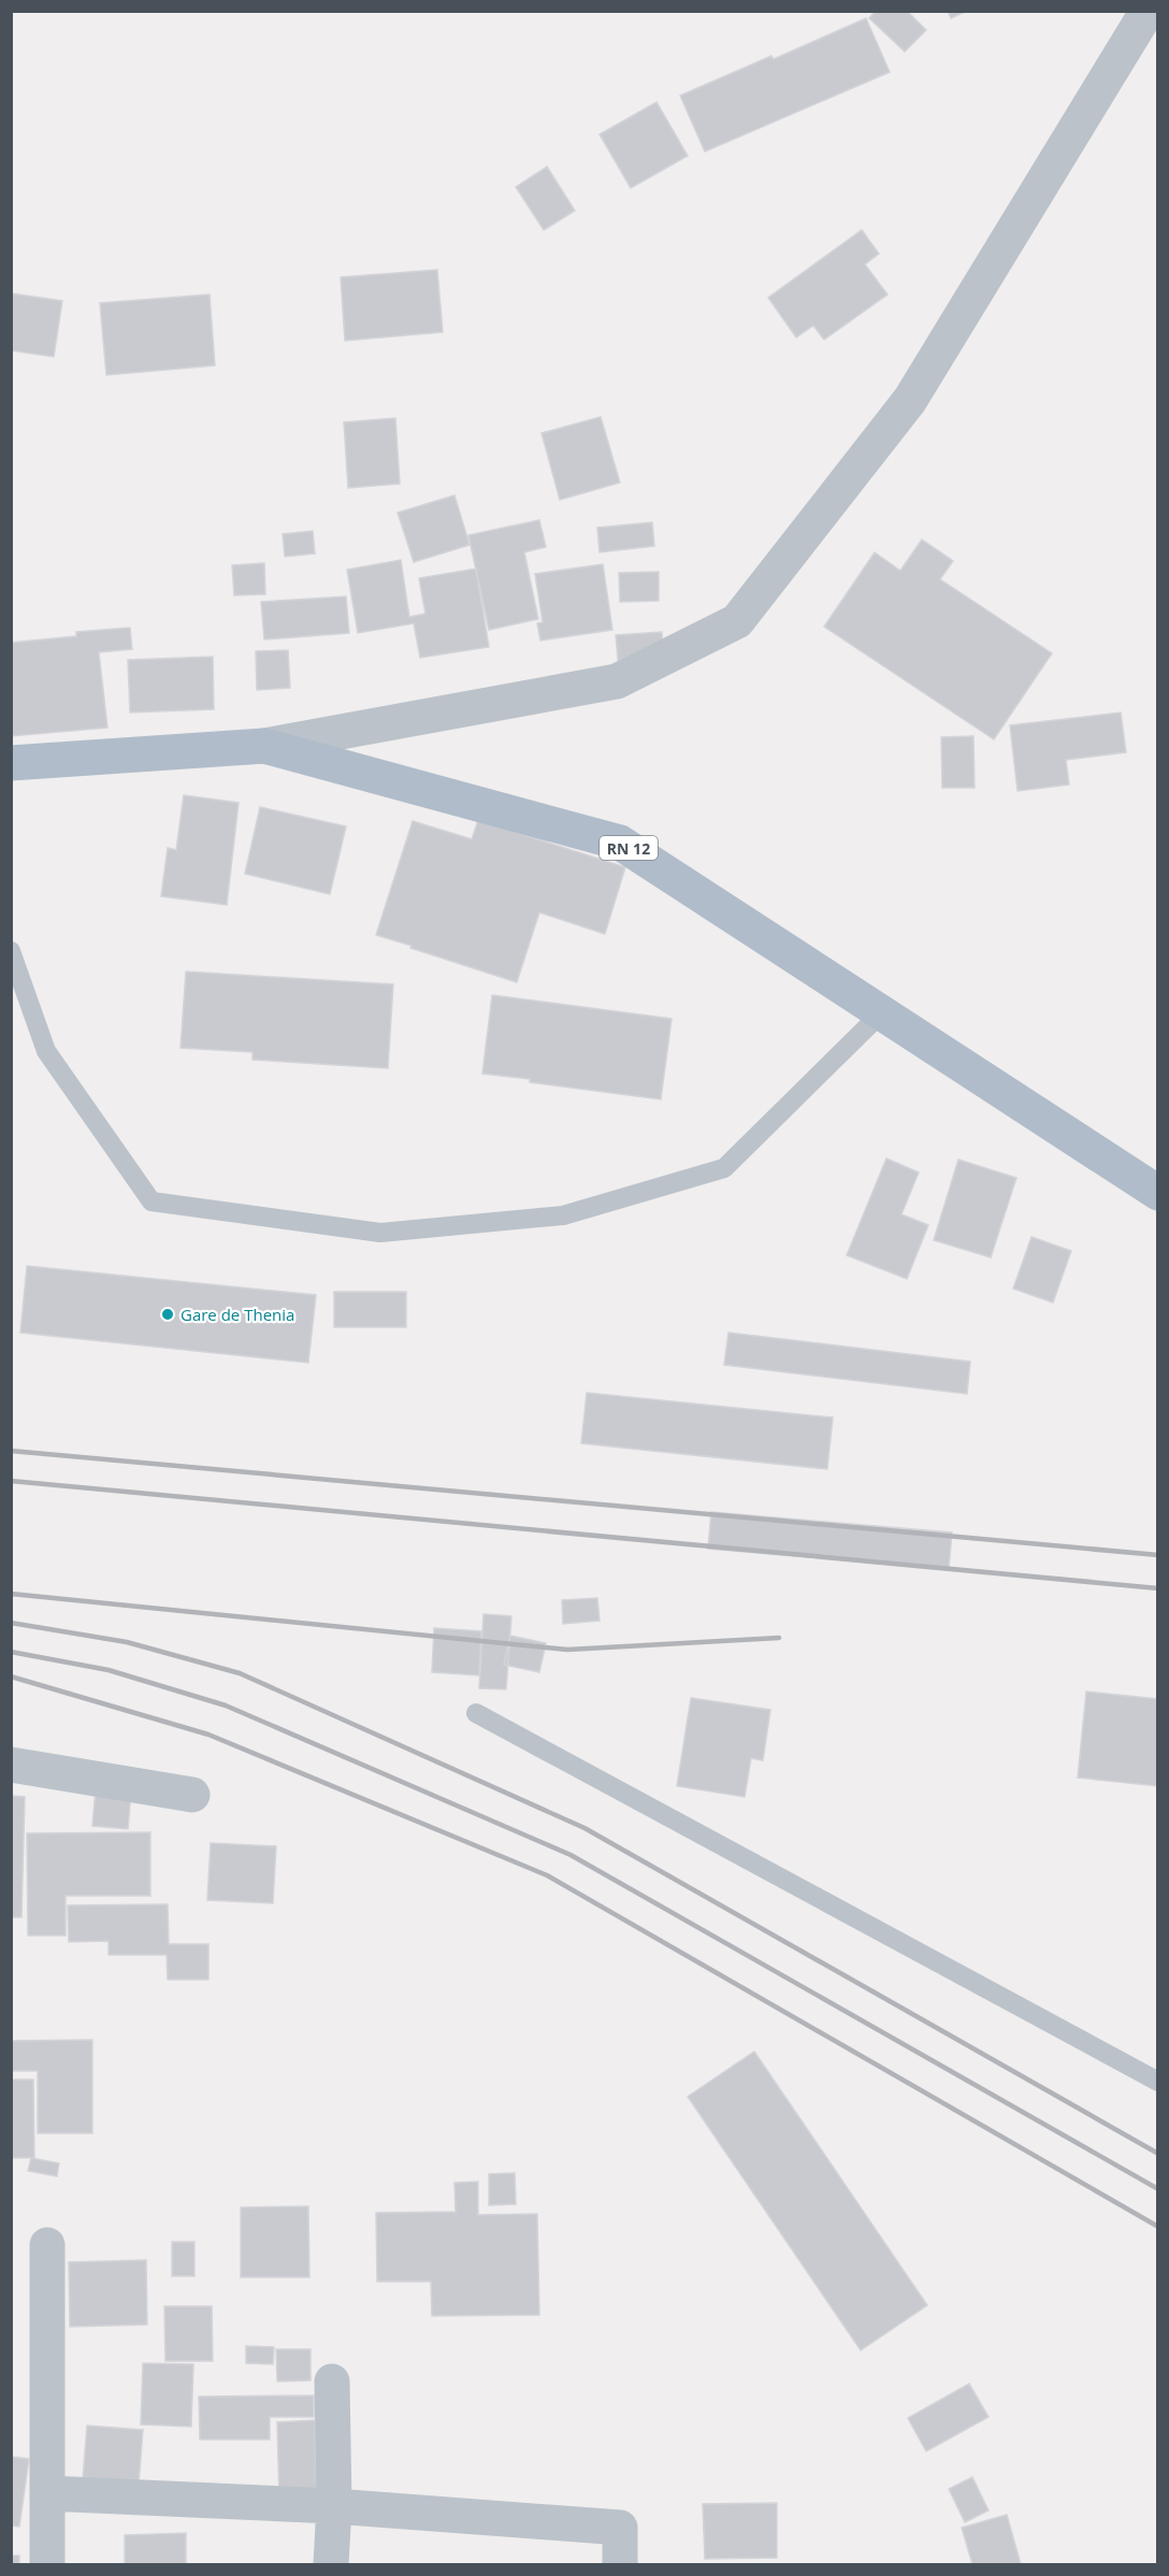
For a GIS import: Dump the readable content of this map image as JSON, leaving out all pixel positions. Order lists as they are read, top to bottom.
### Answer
{
  "streets": {
    "main road": ["RN 12"]
  },
  "places": ["Gare de Thenia"]
}
